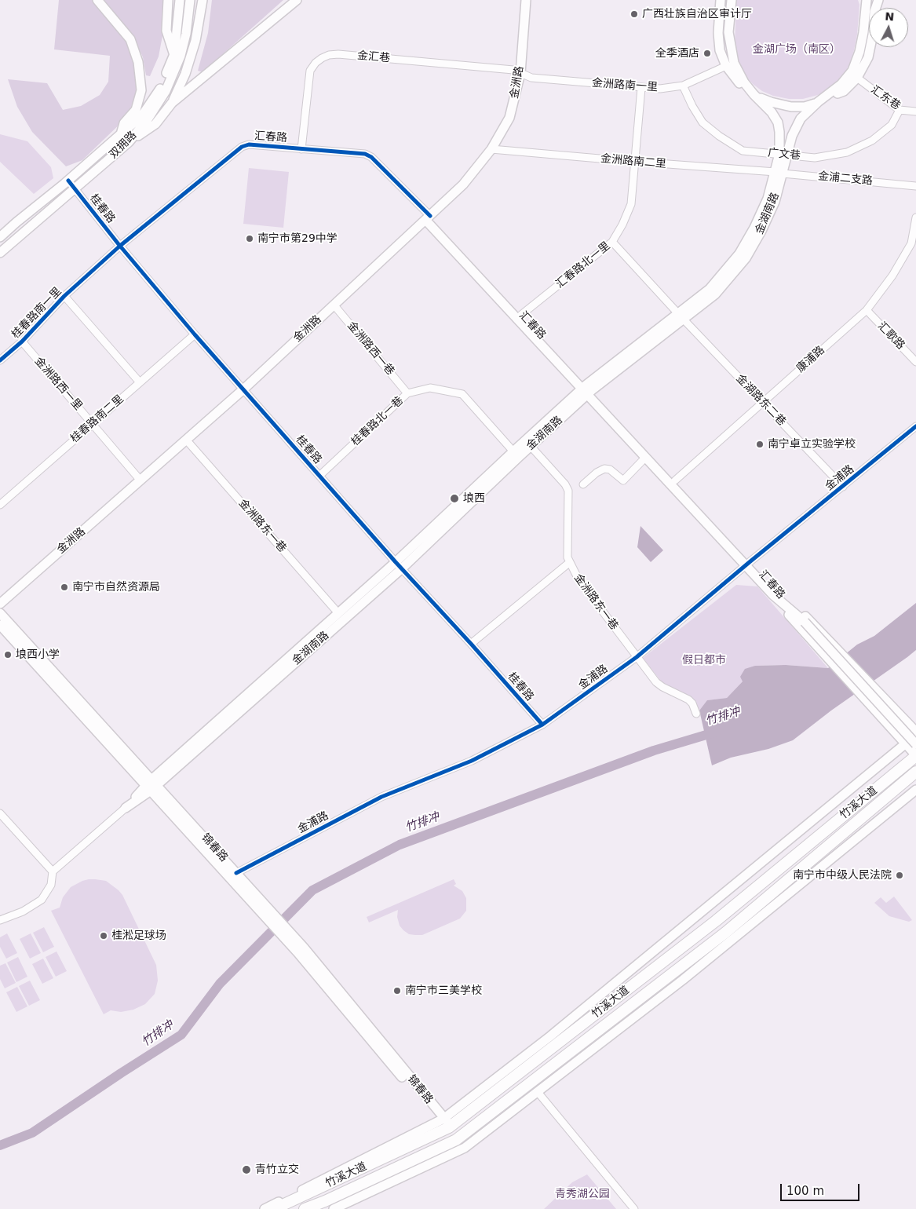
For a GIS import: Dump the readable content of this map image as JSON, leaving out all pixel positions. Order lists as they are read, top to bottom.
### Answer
{
  "streets": {
    "highway": ["竹溪大道"],
    "main road": [
      "金洲路",
      "汇春路",
      "双拥路",
      "金湖南路",
      "锦春路"
    ],
    "street": [
      "金汇巷",
      "金洲路南一里",
      "汇东巷",
      "广文巷",
      "金洲路南二里",
      "金浦二支路",
      "桂春路",
      "汇春路北一里",
      "桂春路南一里",
      "汇歌路",
      "金洲路西一巷",
      "康浦路",
      "金洲路西一里",
      "金湖路东二巷",
      "桂春路南二里",
      "桂春路北一巷",
      "金浦路",
      "金洲路东一巷"
    ]
  },
  "crossings": [
    ["金汇巷", "金洲路"],
    ["金汇巷", "金洲路南一里"],
    ["金汇巷", "汇春路"],
    ["金洲路", "金洲路南一里"],
    ["金洲路", "汇春路"],
    ["金洲路", "金洲路南二里"],
    ["金洲路", "桂春路"],
    ["金洲路", "金洲路西一巷"],
    ["金洲路", "金洲路西一里"],
    ["金洲路", "金洲路东一巷"],
    ["金洲路南一里", "广文巷"],
    ["金洲路南一里", "汇春路北一里"],
    ["汇东巷", "广文巷"],
    ["汇春路", "桂春路"],
    ["汇春路", "金湖南路"],
    ["汇春路", "汇春路北一里"],
    ["汇春路", "桂春路南一里"],
    ["汇春路", "康浦路"],
    ["汇春路", "金浦路"],
    ["双拥路", "桂春路"],
    ["广文巷", "金湖南路"],
    ["金洲路南二里", "金浦二支路"],
    ["金洲路南二里", "金湖南路"],
    ["金洲路南二里", "汇春路北一里"],
    ["金浦二支路", "金湖南路"],
    ["桂春路", "金湖南路"],
    ["桂春路", "桂春路南一里"],
    ["桂春路", "桂春路南二里"],
    ["桂春路", "桂春路北一巷"],
    ["桂春路", "金浦路"],
    ["金湖南路", "金湖路东二巷"],
    ["金湖南路", "桂春路北一巷"],
    ["金湖南路", "金洲路东一巷"],
    ["金湖南路", "锦春路"],
    ["汇春路北一里", "金湖路东二巷"],
    ["桂春路南一里", "金洲路西一里"],
    ["汇歌路", "康浦路"],
    ["金洲路西一巷", "桂春路北一巷"],
    ["康浦路", "金湖路东二巷"],
    ["金洲路西一里", "桂春路南二里"],
    ["金湖路东二巷", "金浦路"],
    ["金浦路", "金洲路东一巷"],
    ["金浦路", "锦春路"],
    ["竹溪大道", "锦春路"]
  ],
  "water": ["竹排冲"],
  "parks": ["金湖广场（南区）", "假日都市", "青秀湖公园"],
  "places": [
    "广西壮族自治区审计厅",
    "全季酒店",
    "南宁市第29中学",
    "南宁卓立实验学校",
    "埌西",
    "南宁市自然资源局",
    "埌西小学",
    "南宁市中级人民法院",
    "桂淞足球场",
    "南宁市三美学校",
    "青竹立交"
  ],
  "scale_bar": "100 m",
  "north": "top"
}
